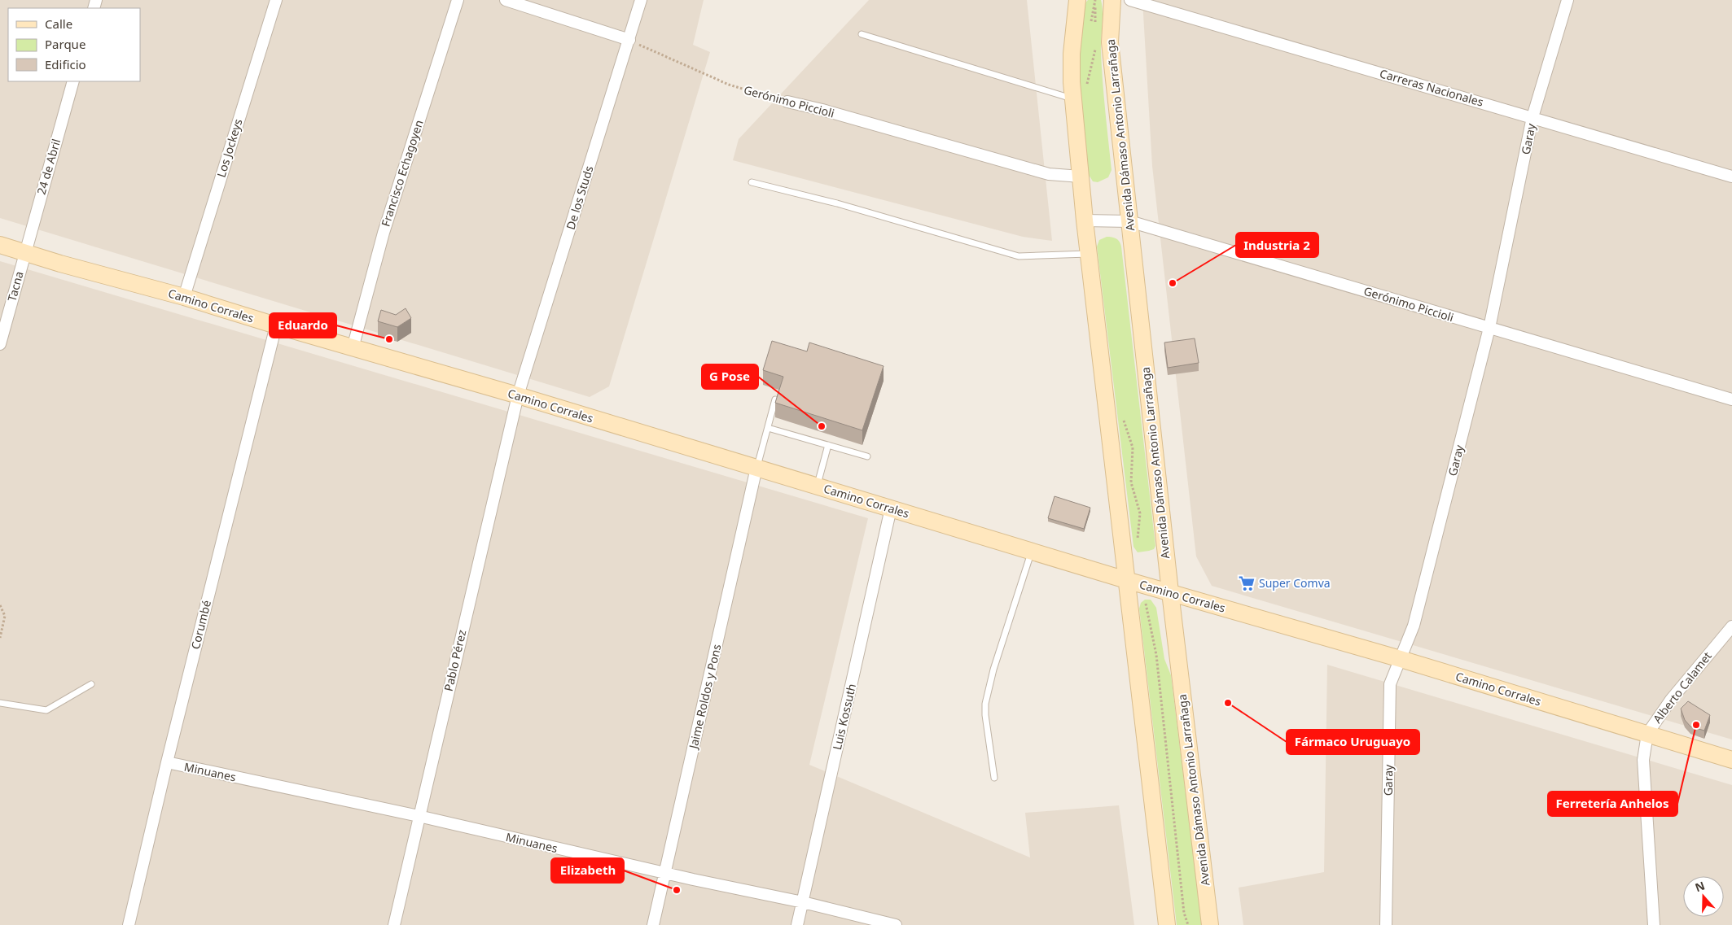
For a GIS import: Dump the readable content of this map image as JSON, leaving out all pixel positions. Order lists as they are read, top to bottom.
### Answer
{
  "streets": {
    "street": [
      "Carreras Nacionales",
      "Gerónimo Piccioli",
      "Avenida Dámaso Antonio Larrañaga",
      "Garay",
      "Los Jockeys",
      "24 de Abril",
      "Francisco Echagoyen",
      "De los Studs",
      "Tacna",
      "Camino Corrales",
      "Corumbé",
      "Pablo Pérez",
      "Alberto Calamet",
      "Jaime Roldos y Pons",
      "Luis Kossuth",
      "Minuanes"
    ]
  },
  "crossings": [
    ["Carreras Nacionales", "Garay"],
    ["Gerónimo Piccioli", "Avenida Dámaso Antonio Larrañaga"],
    ["Gerónimo Piccioli", "Garay"],
    ["Gerónimo Piccioli", "De los Studs"],
    ["Avenida Dámaso Antonio Larrañaga", "Camino Corrales"],
    ["Garay", "Camino Corrales"],
    ["Los Jockeys", "Camino Corrales"],
    ["24 de Abril", "Tacna"],
    ["24 de Abril", "Camino Corrales"],
    ["Francisco Echagoyen", "Camino Corrales"],
    ["De los Studs", "Camino Corrales"],
    ["De los Studs", "Pablo Pérez"],
    ["Tacna", "Camino Corrales"],
    ["Camino Corrales", "Corumbé"],
    ["Camino Corrales", "Pablo Pérez"],
    ["Camino Corrales", "Alberto Calamet"],
    ["Camino Corrales", "Jaime Roldos y Pons"],
    ["Camino Corrales", "Luis Kossuth"],
    ["Corumbé", "Minuanes"],
    ["Pablo Pérez", "Minuanes"],
    ["Jaime Roldos y Pons", "Minuanes"],
    ["Luis Kossuth", "Minuanes"]
  ],
  "places": {
    "other": [
      "Industria 2",
      "Eduardo",
      "G Pose",
      "Fármaco Uruguayo",
      "Ferretería Anhelos",
      "Elizabeth"
    ],
    "supermarket": ["Super Comva"]
  },
  "legend": ["Calle", "Parque", "Edificio"],
  "north": "top"
}
